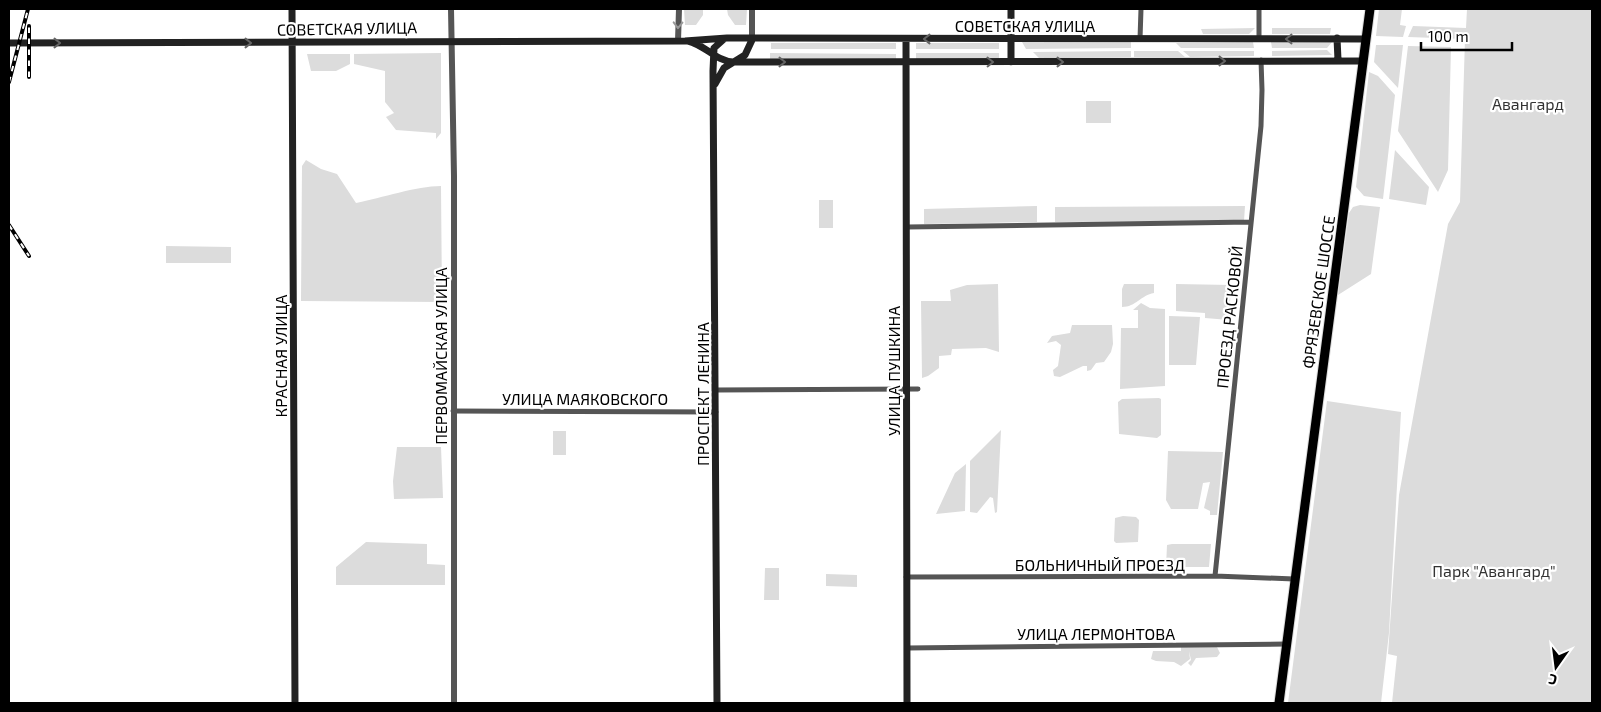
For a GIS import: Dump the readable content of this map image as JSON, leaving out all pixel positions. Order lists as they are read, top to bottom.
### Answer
{
  "streets": {
    "highway": ["ФРЯЗЕВСКОЕ ШОССЕ"],
    "main road": [
      "СОВЕТСКАЯ УЛИЦА",
      "КРАСНАЯ УЛИЦА",
      "УЛИЦА ПУШКИНА",
      "ПРОСПЕКТ ЛЕНИНА"
    ],
    "street": [
      "ПРОЕЗД РАСКОВОЙ",
      "ПЕРВОМАЙСКАЯ УЛИЦА",
      "УЛИЦА МАЯКОВСКОГО",
      "БОЛЬНИЧНЫЙ ПРОЕЗД",
      "УЛИЦА ЛЕРМОНТОВА"
    ]
  },
  "crossings": [
    ["СОВЕТСКАЯ УЛИЦА", "ФРЯЗЕВСКОЕ ШОССЕ"],
    ["СОВЕТСКАЯ УЛИЦА", "КРАСНАЯ УЛИЦА"],
    ["СОВЕТСКАЯ УЛИЦА", "ПЕРВОМАЙСКАЯ УЛИЦА"],
    ["СОВЕТСКАЯ УЛИЦА", "УЛИЦА ПУШКИНА"],
    ["СОВЕТСКАЯ УЛИЦА", "ПРОСПЕКТ ЛЕНИНА"],
    ["ФРЯЗЕВСКОЕ ШОССЕ", "БОЛЬНИЧНЫЙ ПРОЕЗД"],
    ["ФРЯЗЕВСКОЕ ШОССЕ", "УЛИЦА ЛЕРМОНТОВА"],
    ["ПРОЕЗД РАСКОВОЙ", "БОЛЬНИЧНЫЙ ПРОЕЗД"],
    ["ПЕРВОМАЙСКАЯ УЛИЦА", "УЛИЦА МАЯКОВСКОГО"],
    ["УЛИЦА ПУШКИНА", "БОЛЬНИЧНЫЙ ПРОЕЗД"],
    ["УЛИЦА ПУШКИНА", "УЛИЦА ЛЕРМОНТОВА"],
    ["ПРОСПЕКТ ЛЕНИНА", "УЛИЦА МАЯКОВСКОГО"]
  ],
  "parks": ["Авангард", "Парк \"Авангард\""],
  "scale_bar": "100 m",
  "north": "bottom"
}
